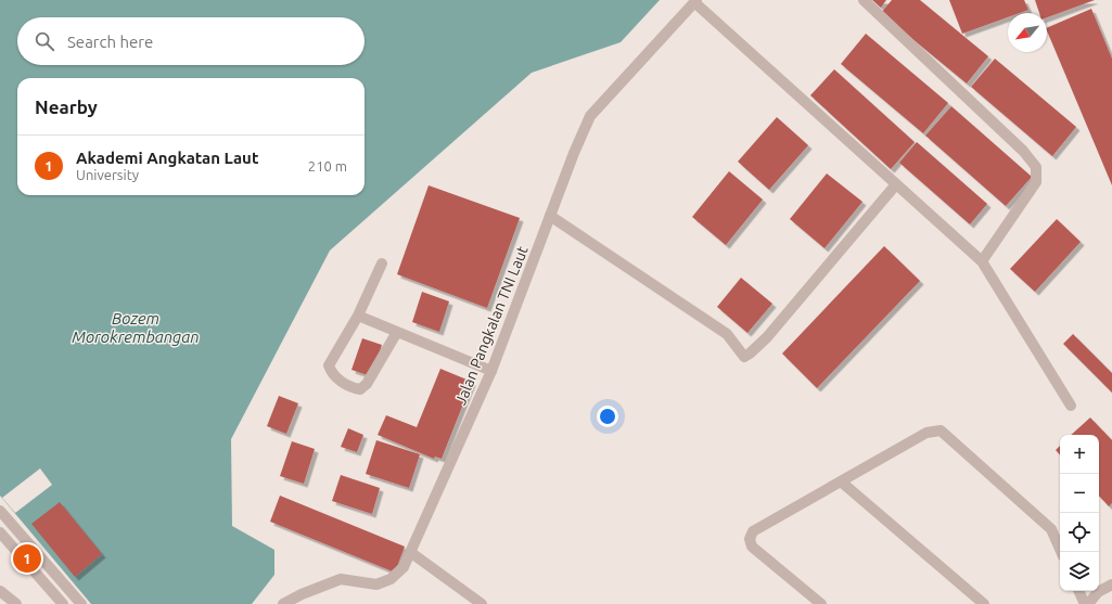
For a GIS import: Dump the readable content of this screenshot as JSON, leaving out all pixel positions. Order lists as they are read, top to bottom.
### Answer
{
  "streets": {
    "street": ["Jalan Pangkalan TNI Laut"]
  },
  "water": ["Bozem Morokrembangan"],
  "north": "bottom left",
  "page": {
    "search": "Search here",
    "heading": "Nearby",
    "list": [
      {
        "mark": "1",
        "name": "Akademi Angkatan Laut",
        "note": "University",
        "value": "210 m"
      }
    ],
    "map_buttons": ["+", "−"],
    "pins": "1"
  }
}
